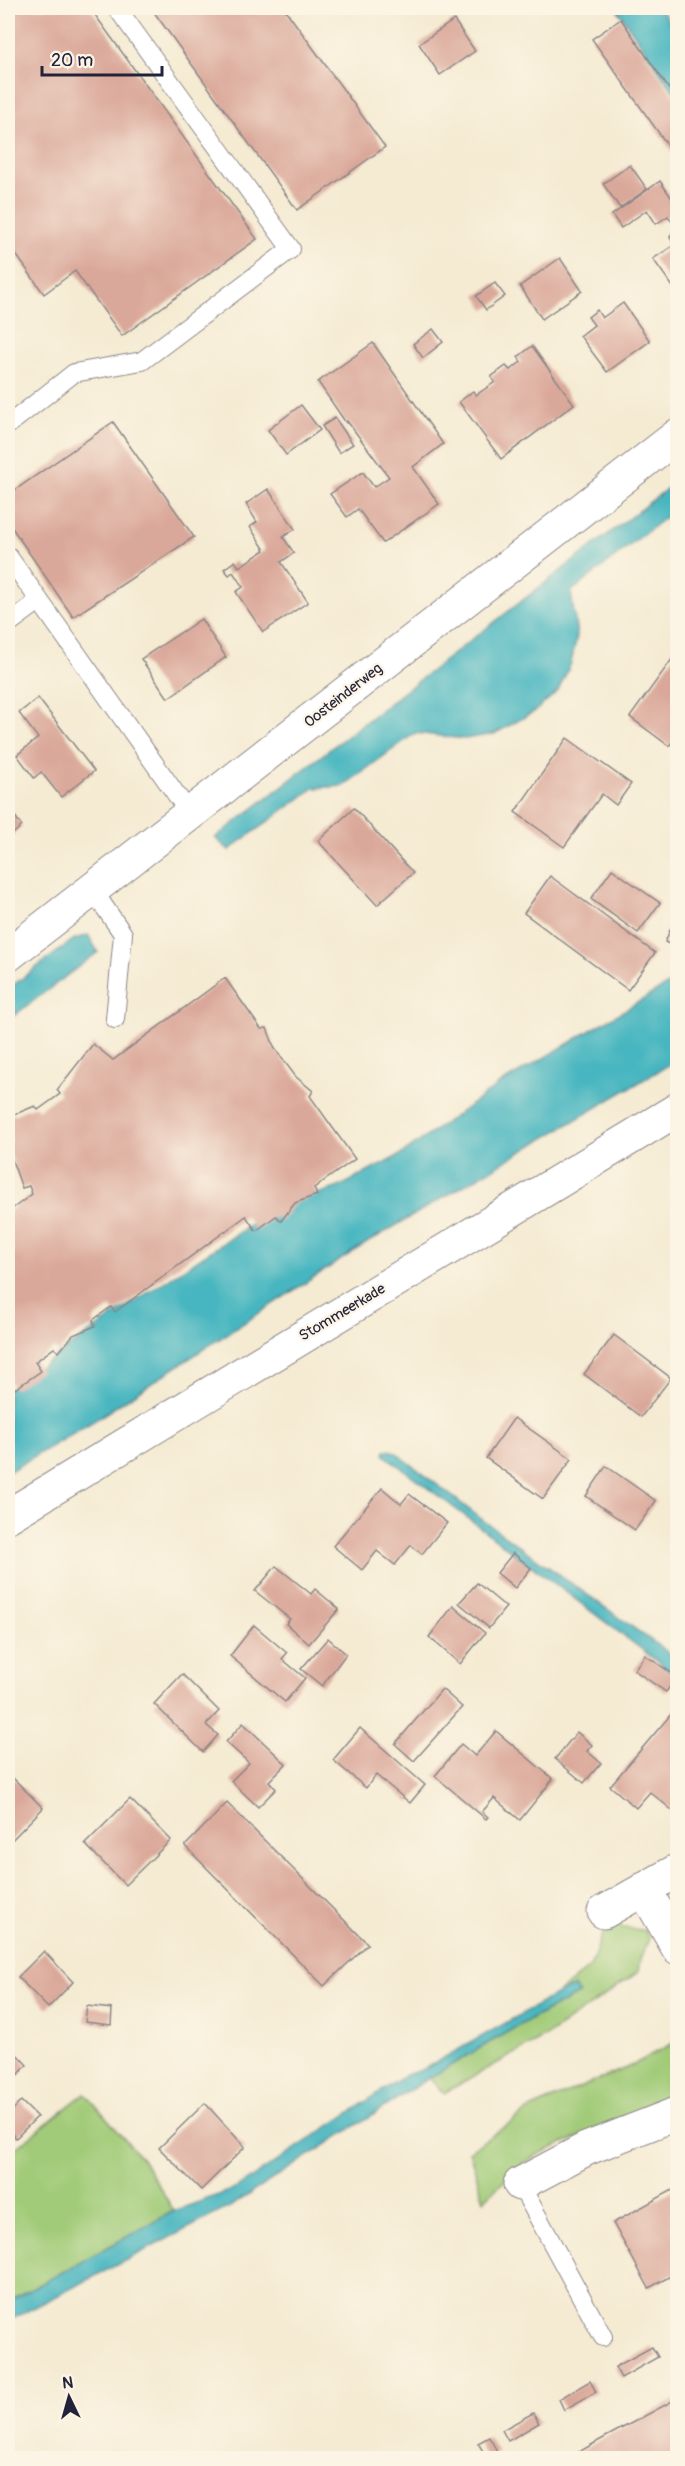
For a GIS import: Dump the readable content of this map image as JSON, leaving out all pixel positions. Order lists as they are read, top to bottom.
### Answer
{
  "streets": {
    "street": ["Oosteinderweg", "Stommeerkade"]
  },
  "scale_bar": "20 m",
  "north": "top"
}
